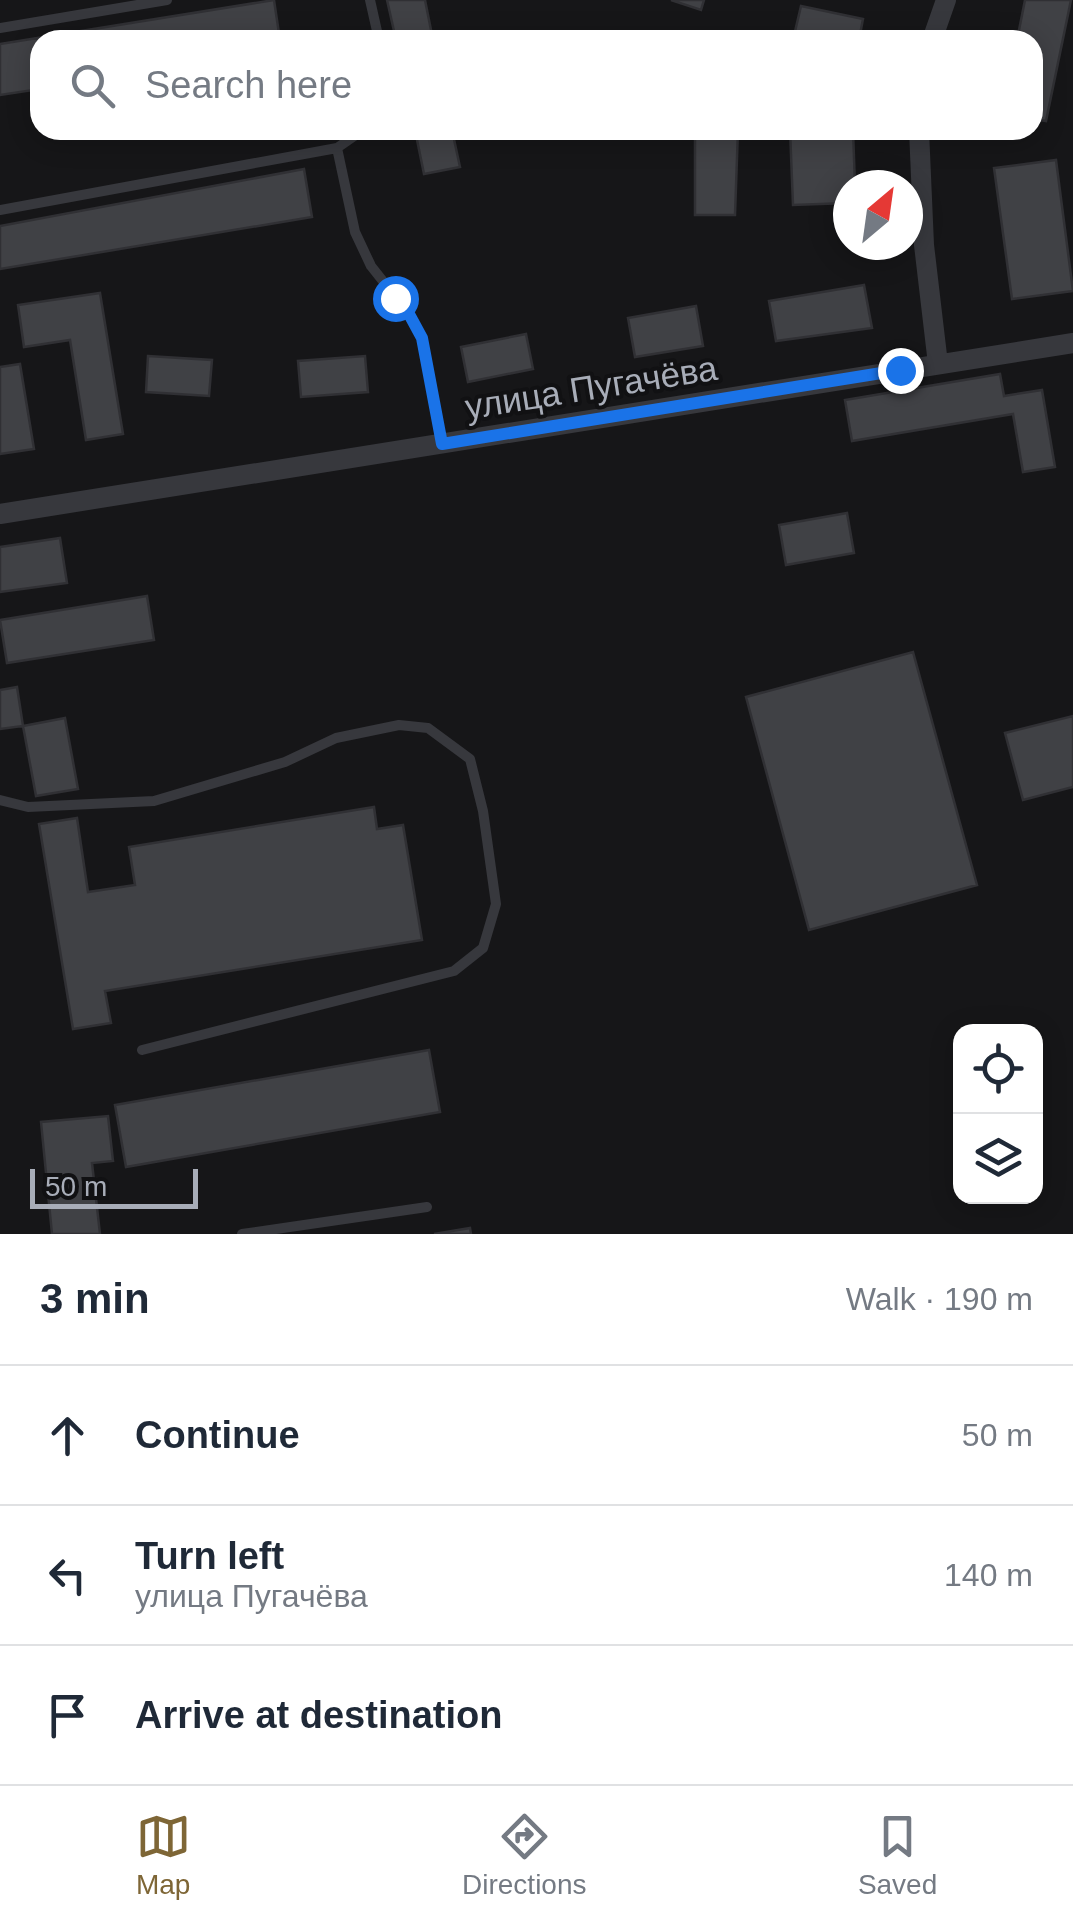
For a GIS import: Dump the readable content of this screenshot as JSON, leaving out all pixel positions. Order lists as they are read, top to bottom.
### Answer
{
  "streets": {
    "street": ["улица Пугачёва"]
  },
  "scale_bar": "50 m",
  "north": "top right",
  "page": {
    "search": "Search here",
    "scale": "50 m",
    "heading": ["3 min", "Walk · 190 m"],
    "list": [
      ["Continue", "50 m"],
      ["Turn left", "улица Пугачёва", "140 m"],
      "Arrive at destination"
    ],
    "nav": ["Map", "Directions", "Saved"]
  }
}
